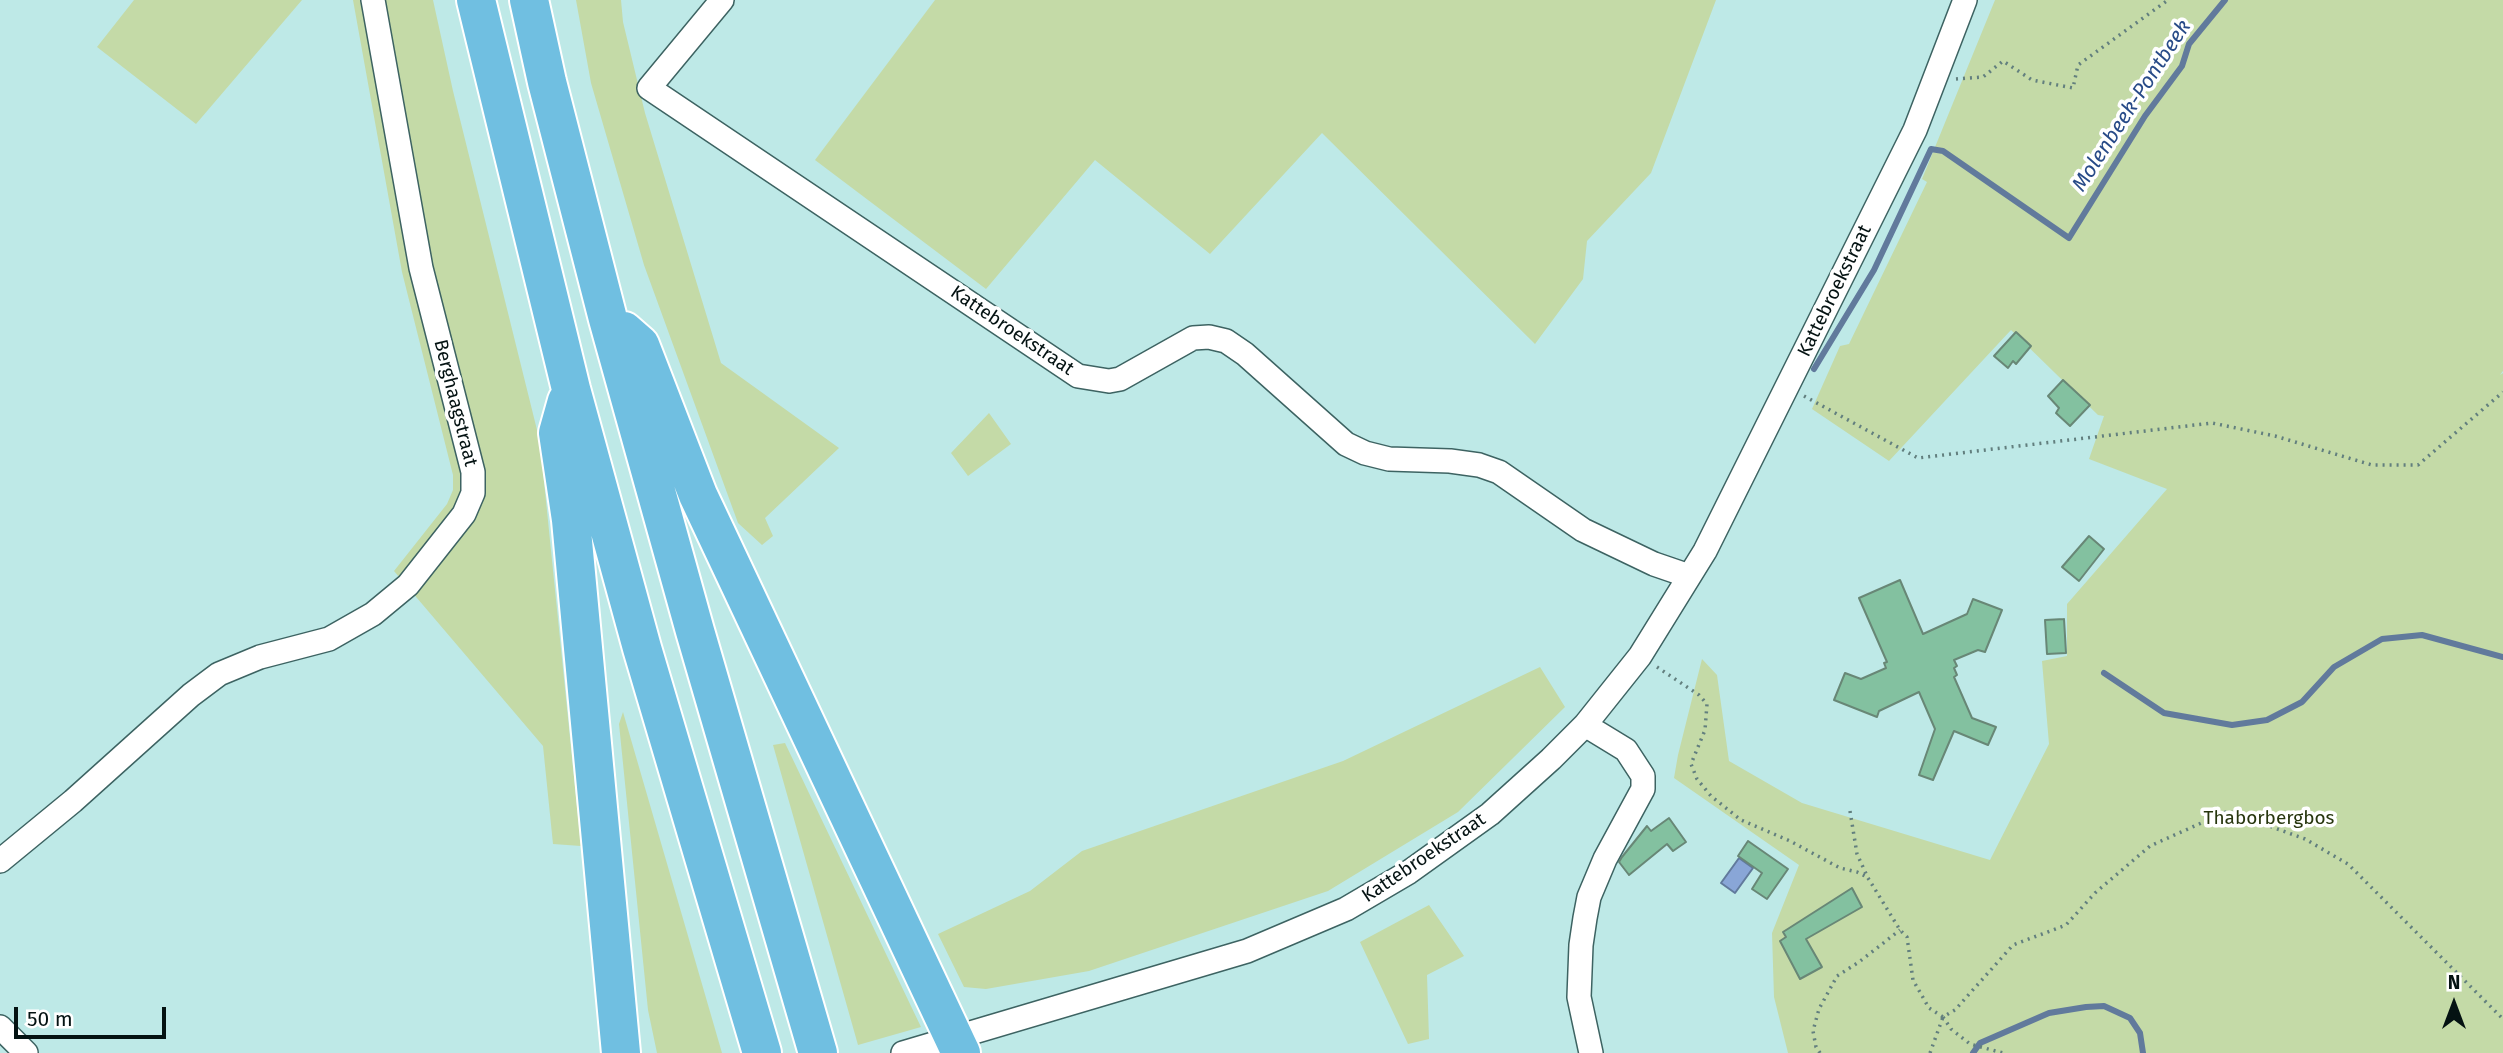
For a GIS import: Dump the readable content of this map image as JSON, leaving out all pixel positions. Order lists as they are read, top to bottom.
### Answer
{
  "streets": {
    "street": ["Kattebroekstraat", "Berghaagstraat"]
  },
  "water": ["Molenbeek-Pontbeek"],
  "parks": ["Thaborbergbos"],
  "scale_bar": "50 m",
  "north": "top"
}
